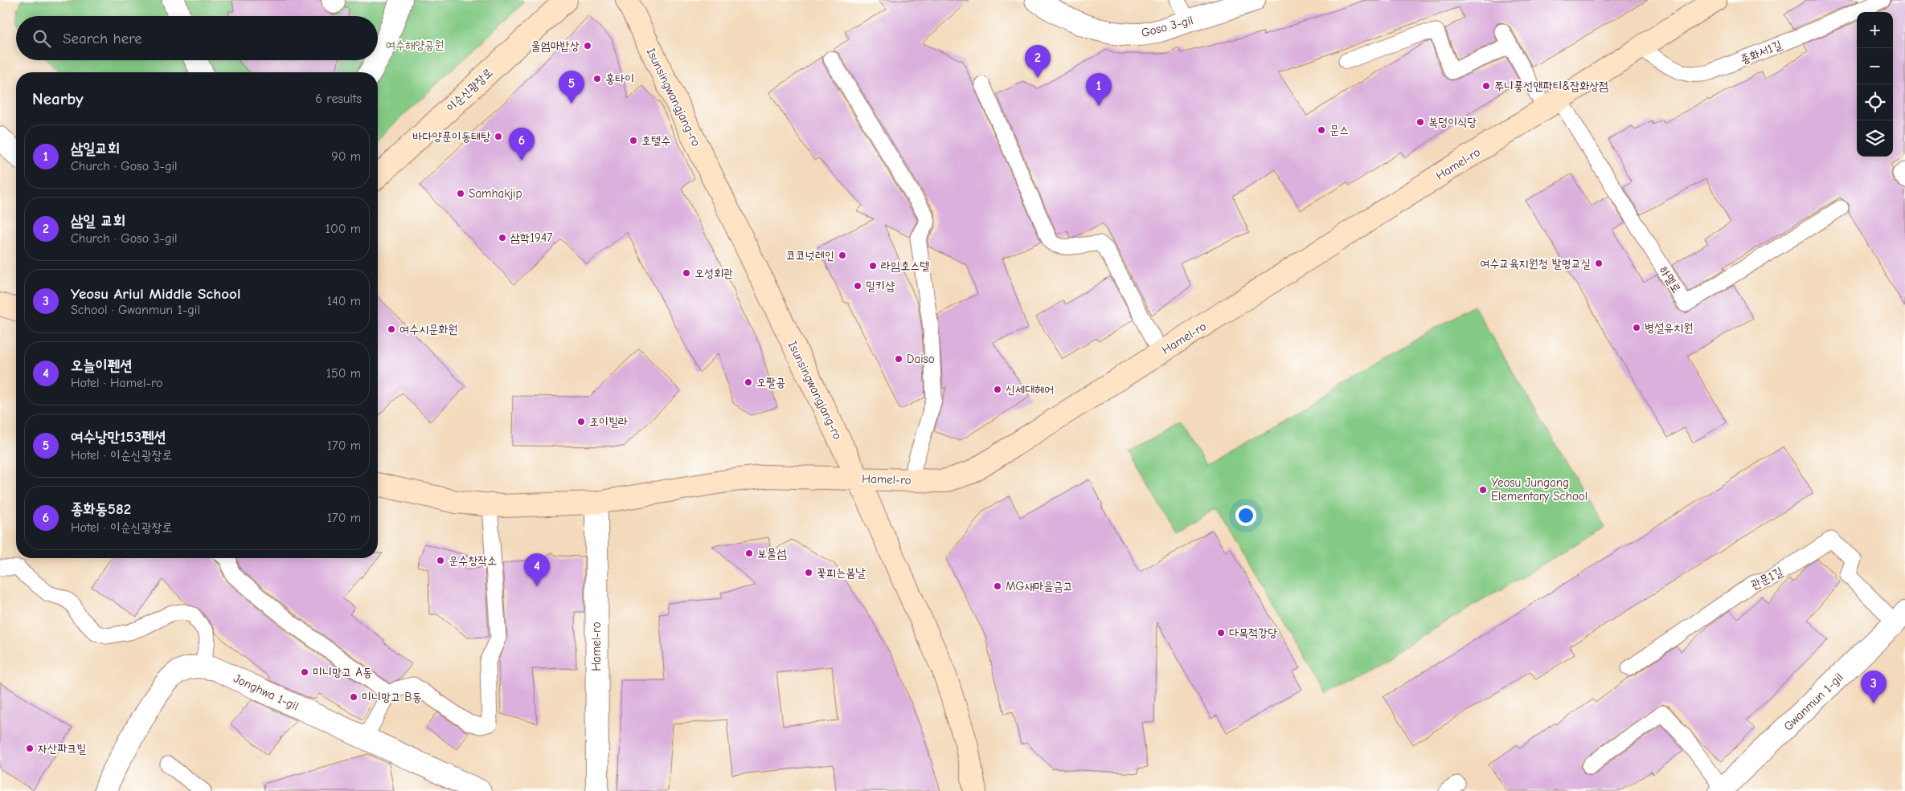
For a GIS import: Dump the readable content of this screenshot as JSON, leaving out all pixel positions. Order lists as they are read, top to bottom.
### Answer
{
  "streets": {
    "street": [
      "Goso 3-gil",
      "이순신광장로",
      "Isunsingwangjang-ro",
      "Hamel-ro",
      "Jonghwa 1-gil",
      "Gwanmun 1-gil"
    ],
    "lane": ["종화서1길", "하멜로", "관문1길"]
  },
  "crossings": [
    ["종화서1길", "Hamel-ro"],
    ["Isunsingwangjang-ro", "Hamel-ro"],
    ["Hamel-ro", "하멜로"],
    ["관문1길", "Gwanmun 1-gil"]
  ],
  "parks": ["여수해양공원"],
  "places": [
    "울엄마밥상",
    "홍타이",
    "쭈니풍선앤파티&잡화상점",
    "복덩이식당",
    "문스",
    "바다양푼이동태탕",
    "호텔수",
    "Samhakjip",
    "삼학1947",
    "코코넛레인",
    "여수교육지원청 발명교실",
    "라임호스텔",
    "오성회관",
    "밀키샵",
    "병설유치원",
    "여수시문화원",
    "Daiso",
    "오팔공",
    "신세대헤어",
    "조이빌라",
    "Yeosu Jungang Elementary School",
    "보물섬",
    "운수창작소",
    "꽃피는봄날",
    "MG새마을금고",
    "다목적강당",
    "미니망고 A동",
    "미니망고 B동",
    "자산파크빌"
  ],
  "page": {
    "map_buttons": ["+", "−"],
    "search": "Search here",
    "pins": [
      "2",
      "5",
      "1",
      "6",
      "4",
      "3"
    ],
    "heading": ["Nearby", "6 results"],
    "list": [
      {
        "mark": "1",
        "name": "삼일교회",
        "note": "Church · Goso 3-gil",
        "value": "90 m"
      },
      {
        "mark": "2",
        "name": "삼일 교회",
        "note": "Church · Goso 3-gil",
        "value": "100 m"
      },
      {
        "mark": "3",
        "name": "Yeosu Ariul Middle School",
        "note": "School · Gwanmun 1-gil",
        "value": "140 m"
      },
      {
        "mark": "4",
        "name": "오늘이펜션",
        "note": "Hotel · Hamel-ro",
        "value": "150 m"
      },
      {
        "mark": "5",
        "name": "여수낭만153펜션",
        "note": "Hotel · 이순신광장로",
        "value": "170 m"
      },
      {
        "mark": "6",
        "name": "종화동582",
        "note": "Hotel · 이순신광장로",
        "value": "170 m"
      }
    ]
  }
}
